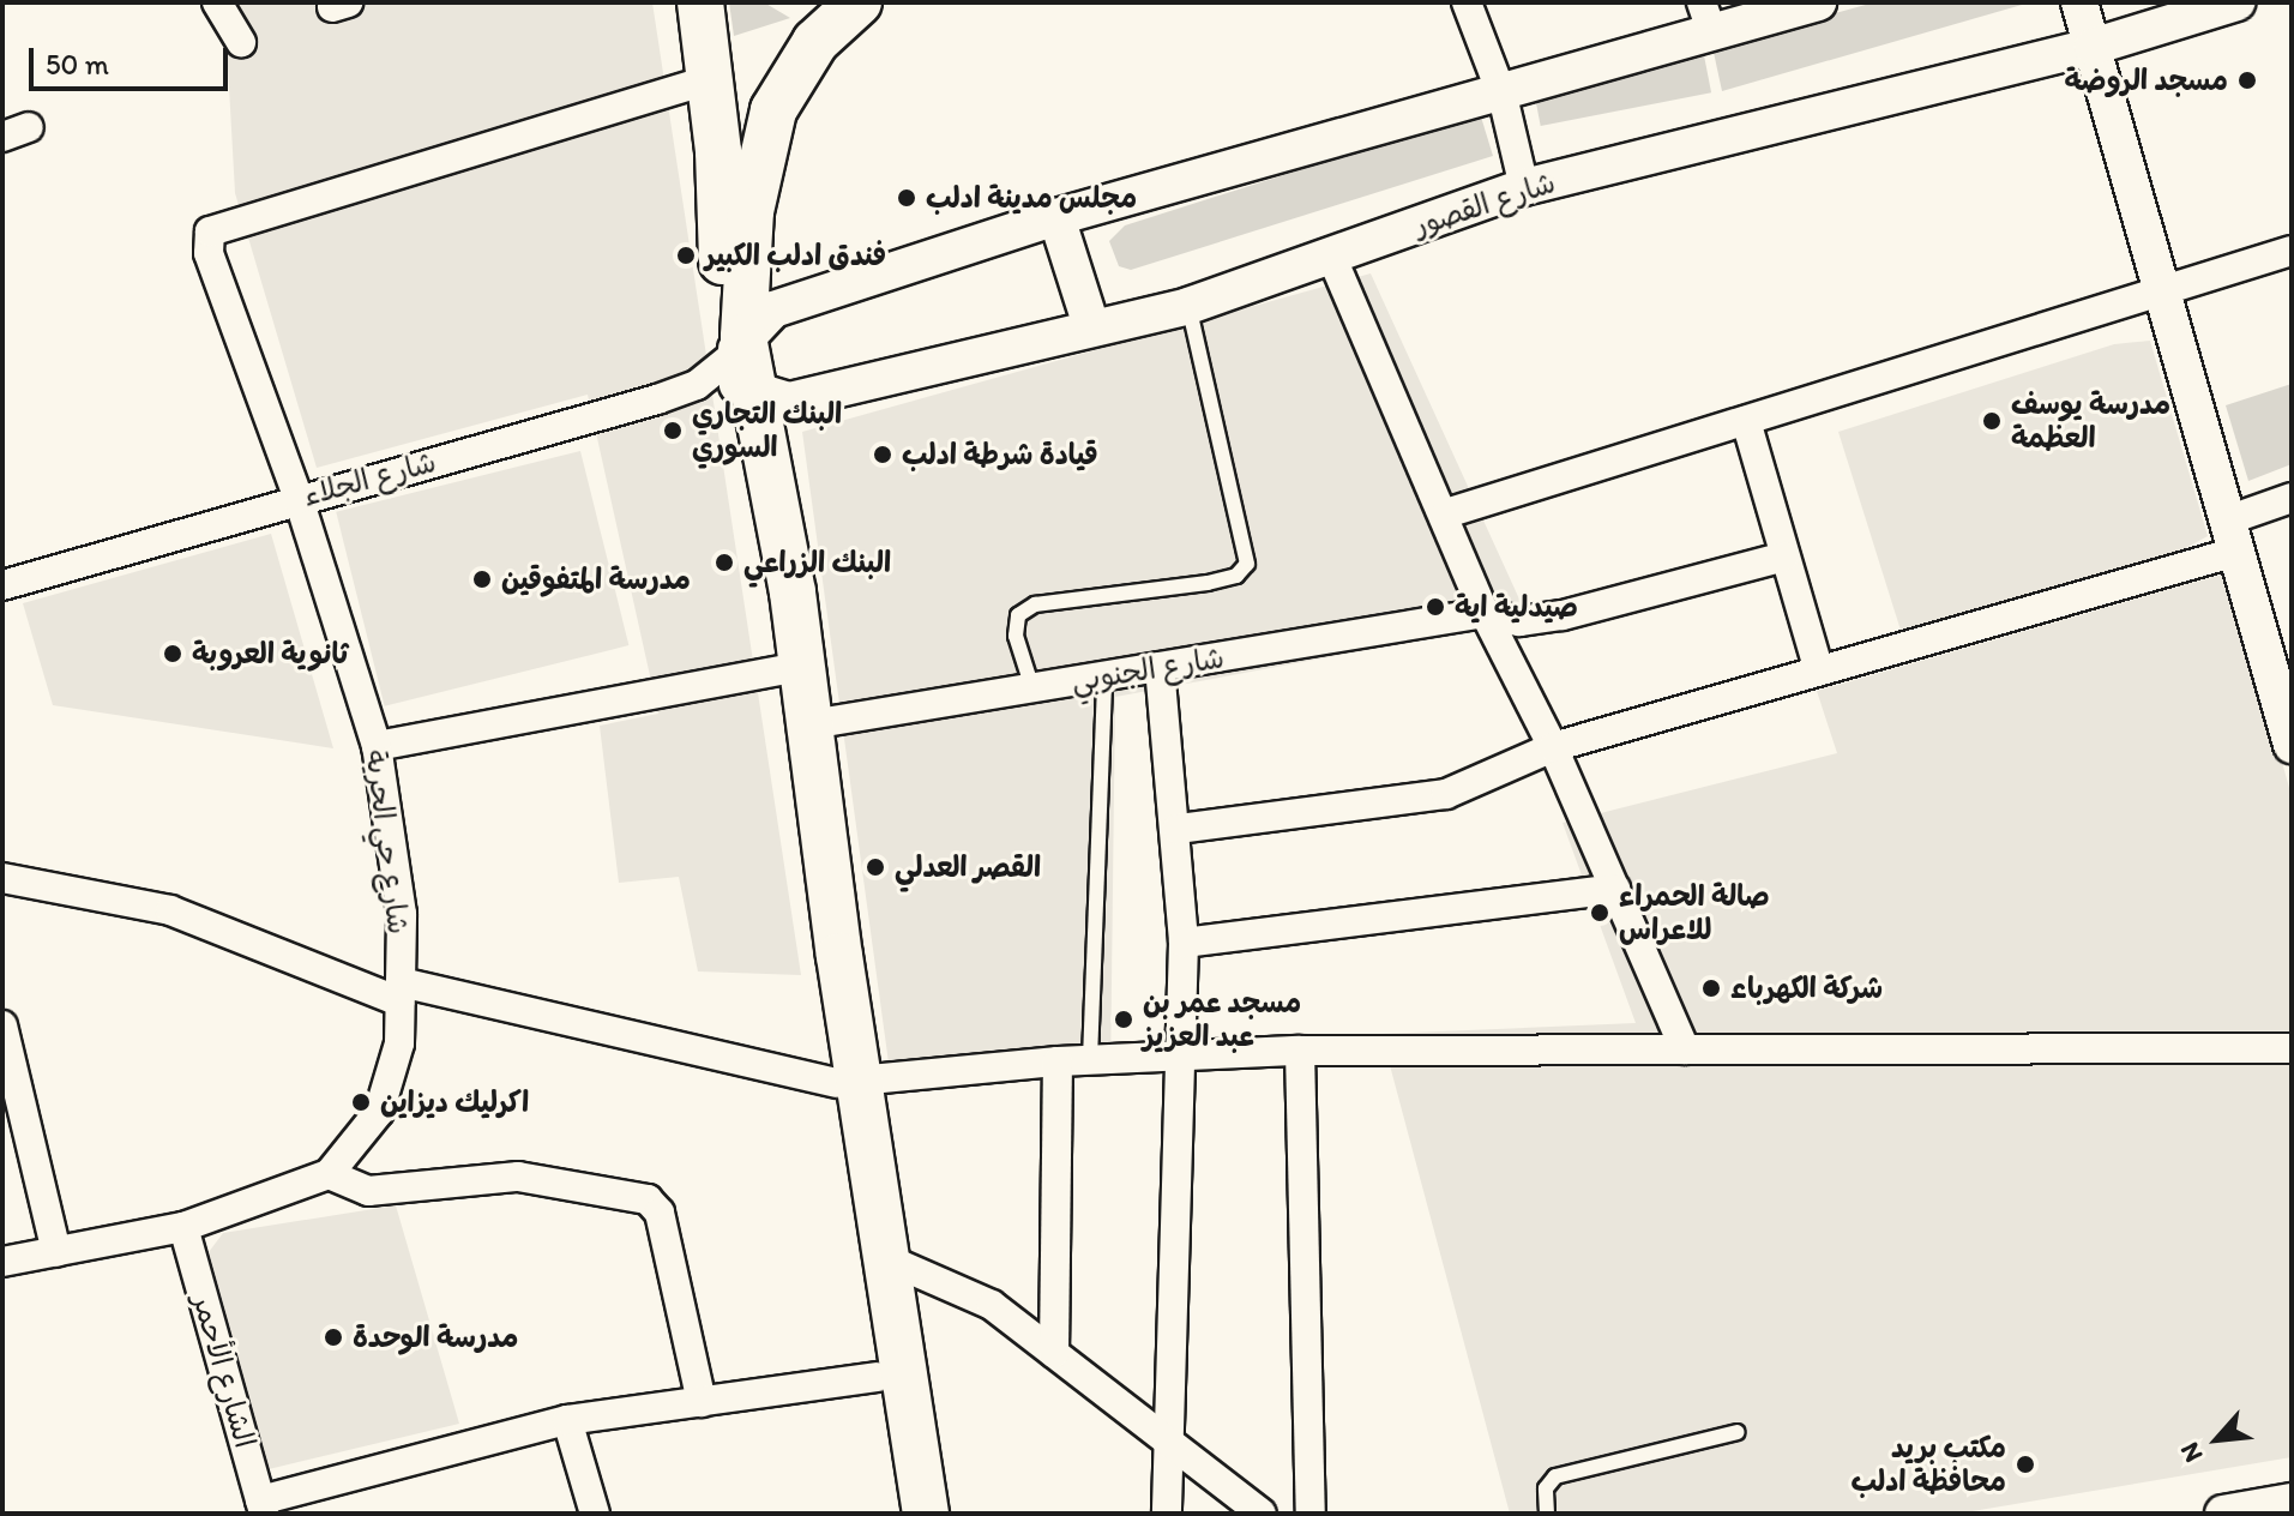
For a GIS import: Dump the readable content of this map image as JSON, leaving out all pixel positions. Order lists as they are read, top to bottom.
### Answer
{
  "streets": {
    "street": [
      "شارع القصور",
      "شارع الجلاء",
      "شارع الجنوبي",
      "شارع حي الحرية",
      "الشارع الأحمر"
    ]
  },
  "crossings": [
    ["شارع القصور", "شارع الجلاء"],
    ["شارع الجلاء", "شارع حي الحرية"]
  ],
  "places": [
    "مسجد الروضة",
    "مجلس مدينة ادلب",
    "فندق ادلب الكبير",
    "مدرسة يوسف العظمة",
    "البنك التجاري السوري",
    "قيادة شرطة ادلب",
    "البنك الزراعي",
    "مدرسة المتفوقين",
    "صيدلية اية",
    "ثانوية العروبة",
    "القصر العدلي",
    "صالة الحمراء للاعراس",
    "شركة الكهرباء",
    "مسجد عمر بن عبد العزيز",
    "اكرليك ديزاين",
    "مدرسة الوحدة",
    "مكتب بريد محافظة ادلب"
  ],
  "scale_bar": "50 m",
  "north": "bottom left"
}
